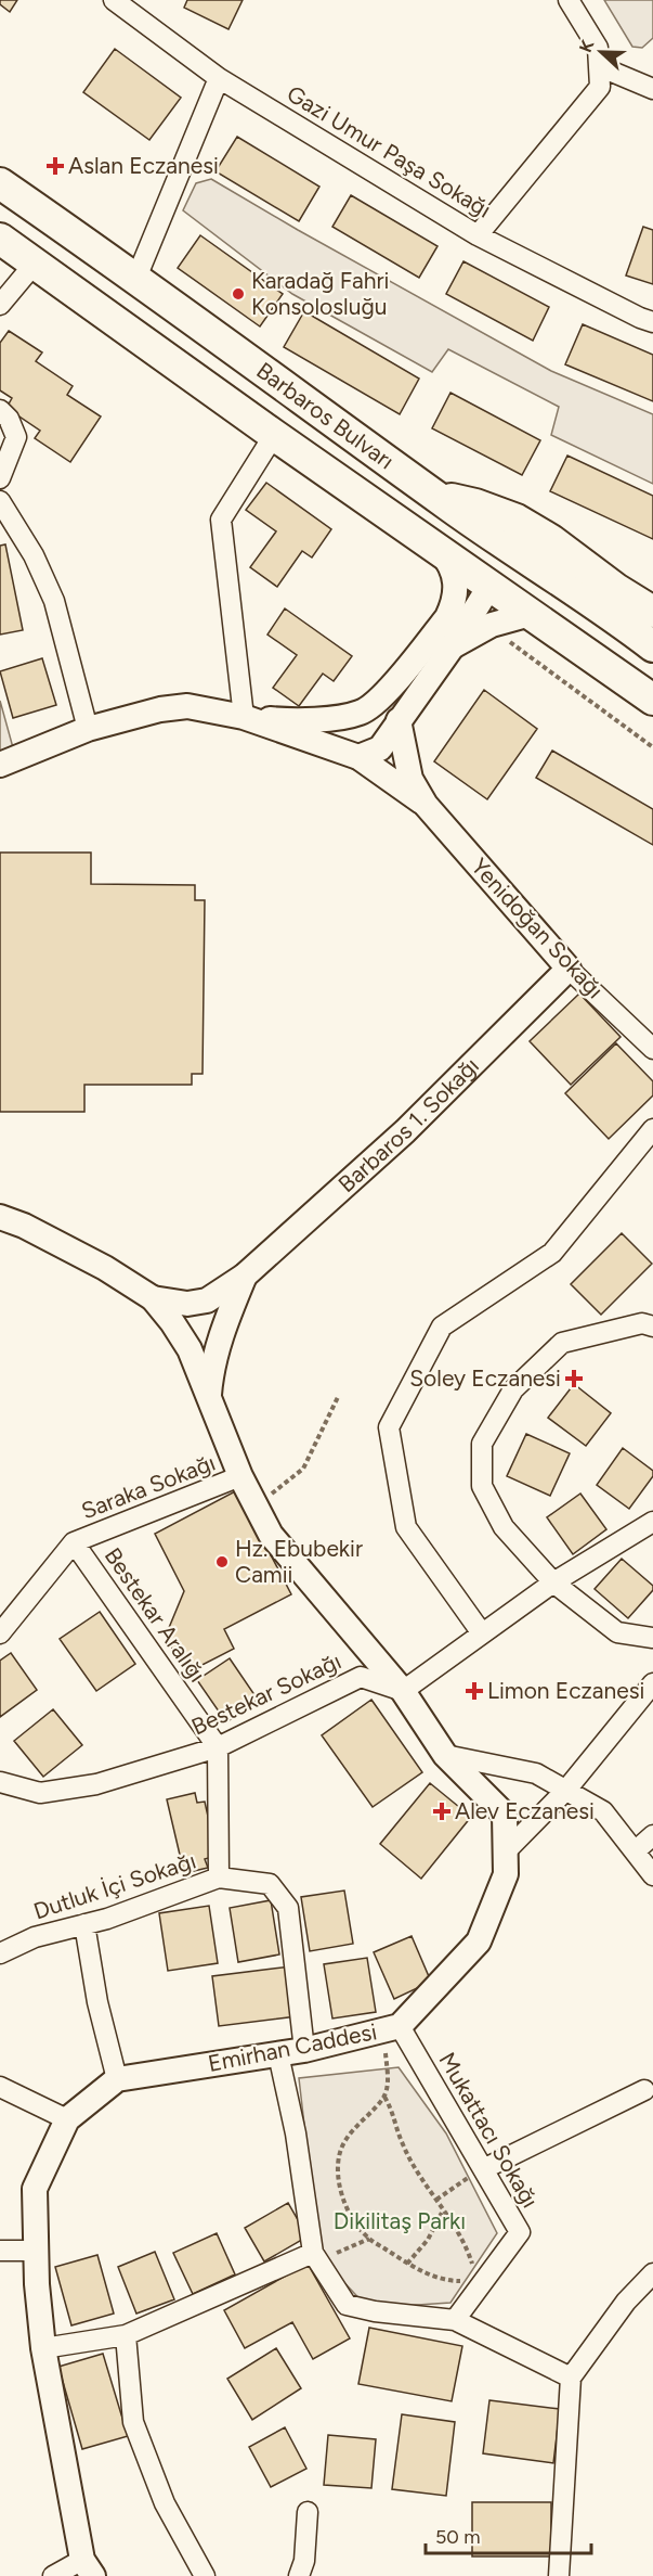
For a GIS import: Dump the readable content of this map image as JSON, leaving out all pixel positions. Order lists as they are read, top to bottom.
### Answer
{
  "streets": {
    "main road": ["Barbaros Bulvarı"],
    "street": [
      "Gazi Umur Paşa Sokağı",
      "Yenidoğan Sokağı",
      "Barbaros 1. Sokağı",
      "Saraka Sokağı",
      "Bestekar Aralığı",
      "Bestekar Sokağı",
      "Dutluk İçi Sokağı",
      "Emirhan Caddesi",
      "Mukattacı Sokağı"
    ]
  },
  "crossings": [
    ["Yenidoğan Sokağı", "Barbaros 1. Sokağı"],
    ["Barbaros 1. Sokağı", "Emirhan Caddesi"],
    ["Saraka Sokağı", "Bestekar Aralığı"],
    ["Saraka Sokağı", "Emirhan Caddesi"],
    ["Bestekar Aralığı", "Bestekar Sokağı"],
    ["Bestekar Sokağı", "Emirhan Caddesi"],
    ["Dutluk İçi Sokağı", "Emirhan Caddesi"],
    ["Emirhan Caddesi", "Mukattacı Sokağı"]
  ],
  "parks": ["Dikilitaş Parkı"],
  "places": {
    "health": [
      "Aslan Eczanesi",
      "Soley Eczanesi",
      "Limon Eczanesi",
      "Alev Eczanesi"
    ],
    "other": ["Karadağ Fahri Konsolosluğu", "Hz. Ebubekir Camii"]
  },
  "scale_bar": "50 m",
  "north": "left"
}
